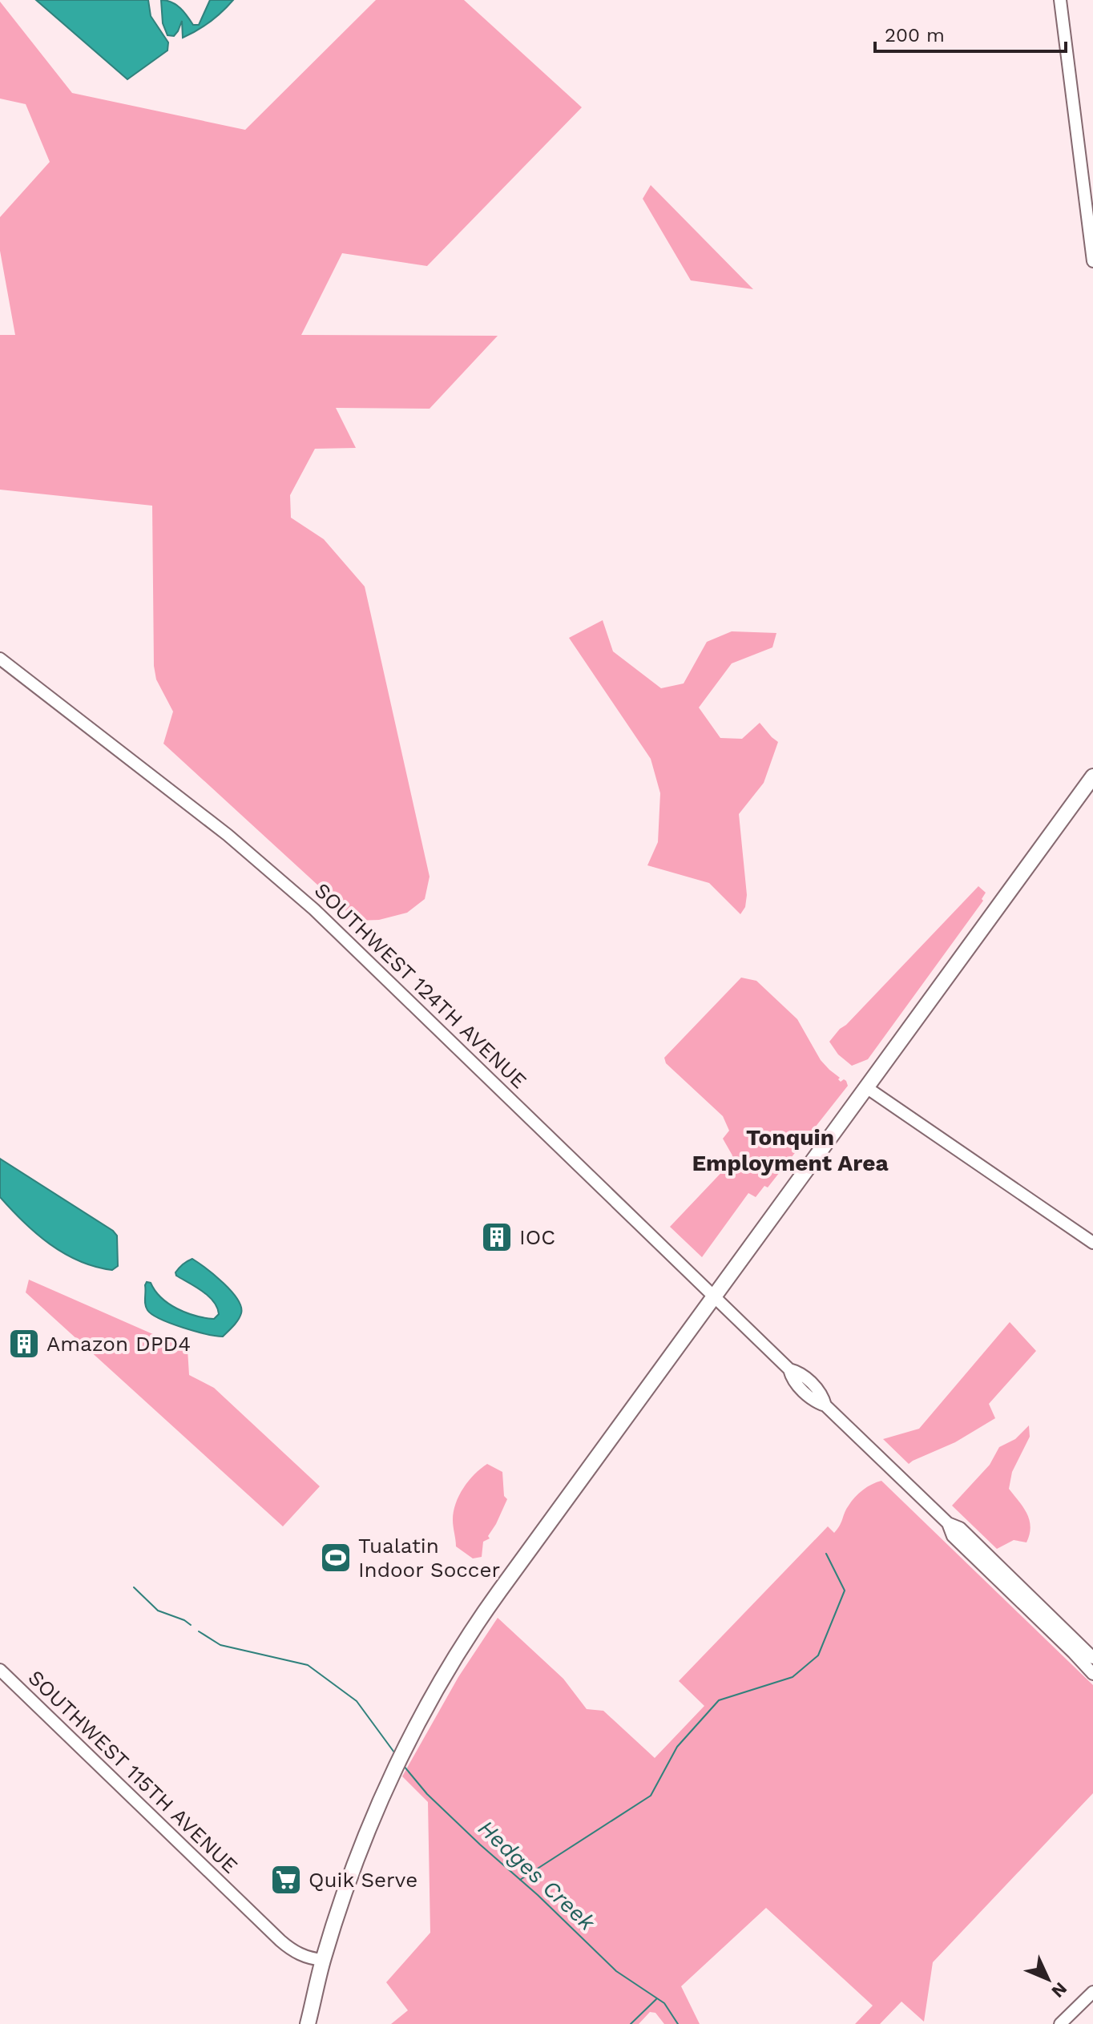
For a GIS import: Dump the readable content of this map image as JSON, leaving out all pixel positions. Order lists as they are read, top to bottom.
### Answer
{
  "streets": {
    "main road": ["SOUTHWEST 124TH AVENUE", "SOUTHWEST 115TH AVENUE"]
  },
  "districts": ["Tonquin Employment Area"],
  "water": ["Hedges Creek"],
  "places": {
    "building": ["IOC", "Amazon DPD4"],
    "sports": ["Tualatin Indoor Soccer"],
    "supermarket": ["Quik Serve"]
  },
  "scale_bar": "200 m",
  "north": "bottom right"
}
